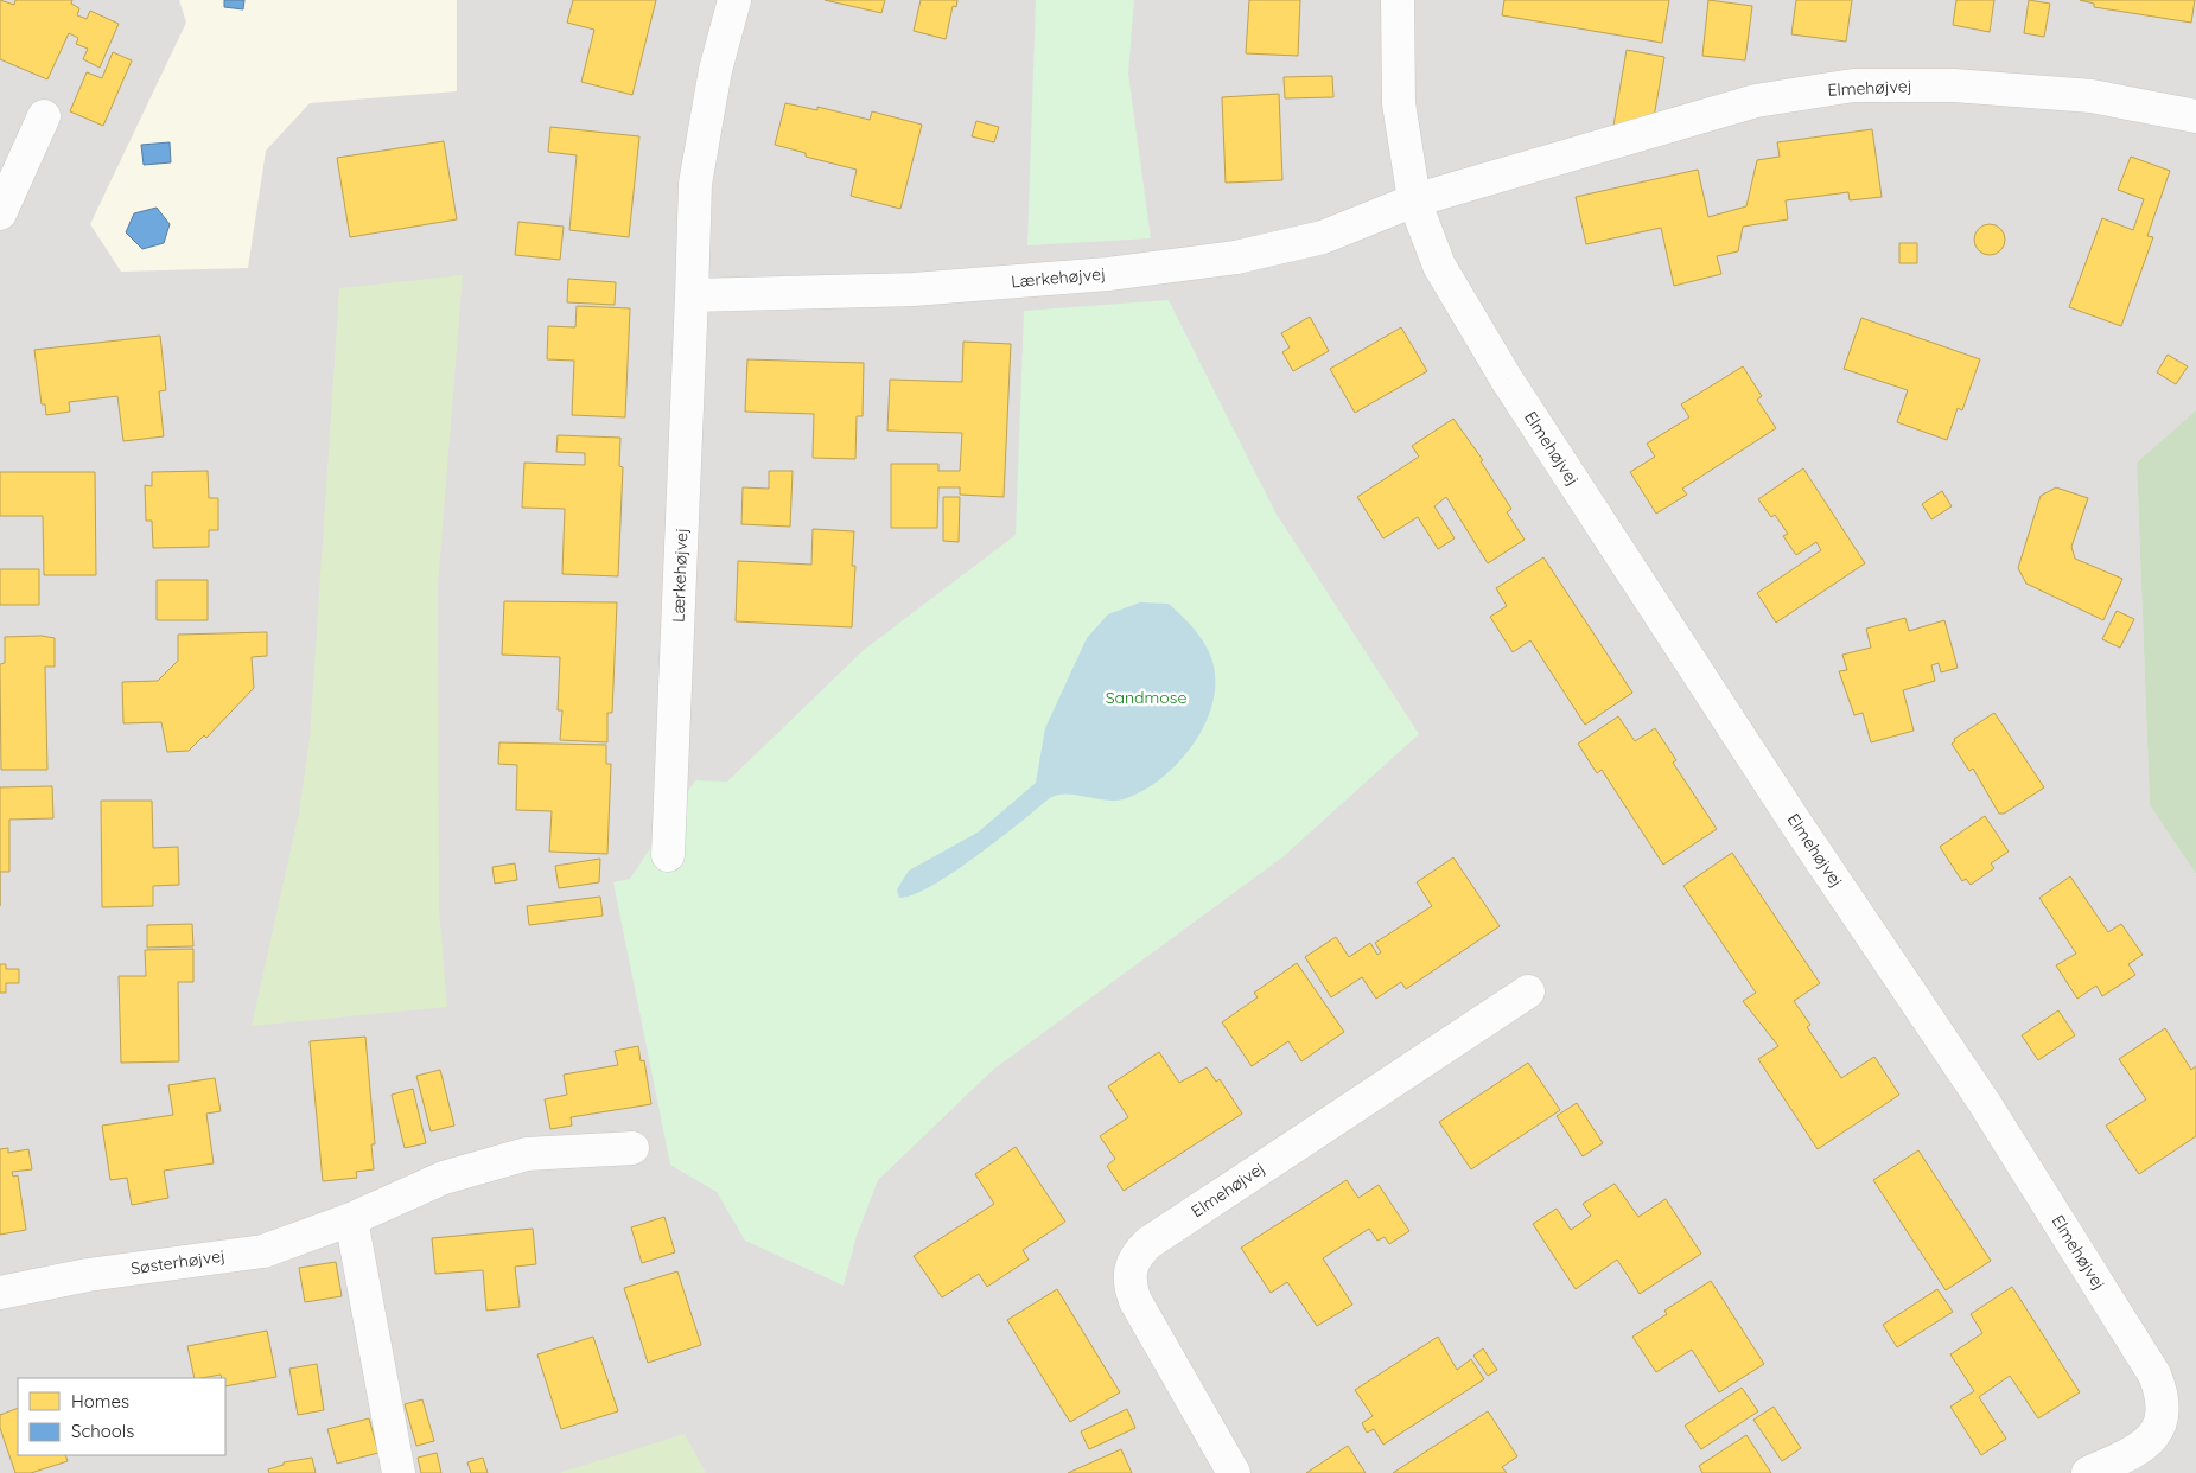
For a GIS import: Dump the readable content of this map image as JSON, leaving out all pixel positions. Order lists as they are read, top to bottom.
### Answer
{
  "streets": {
    "street": ["Elmehøjvej", "Lærkehøjvej", "Søsterhøjvej"]
  },
  "crossings": [
    ["Elmehøjvej", "Lærkehøjvej"]
  ],
  "parks": ["Sandmose"],
  "legend": ["Homes", "Schools"]
}
